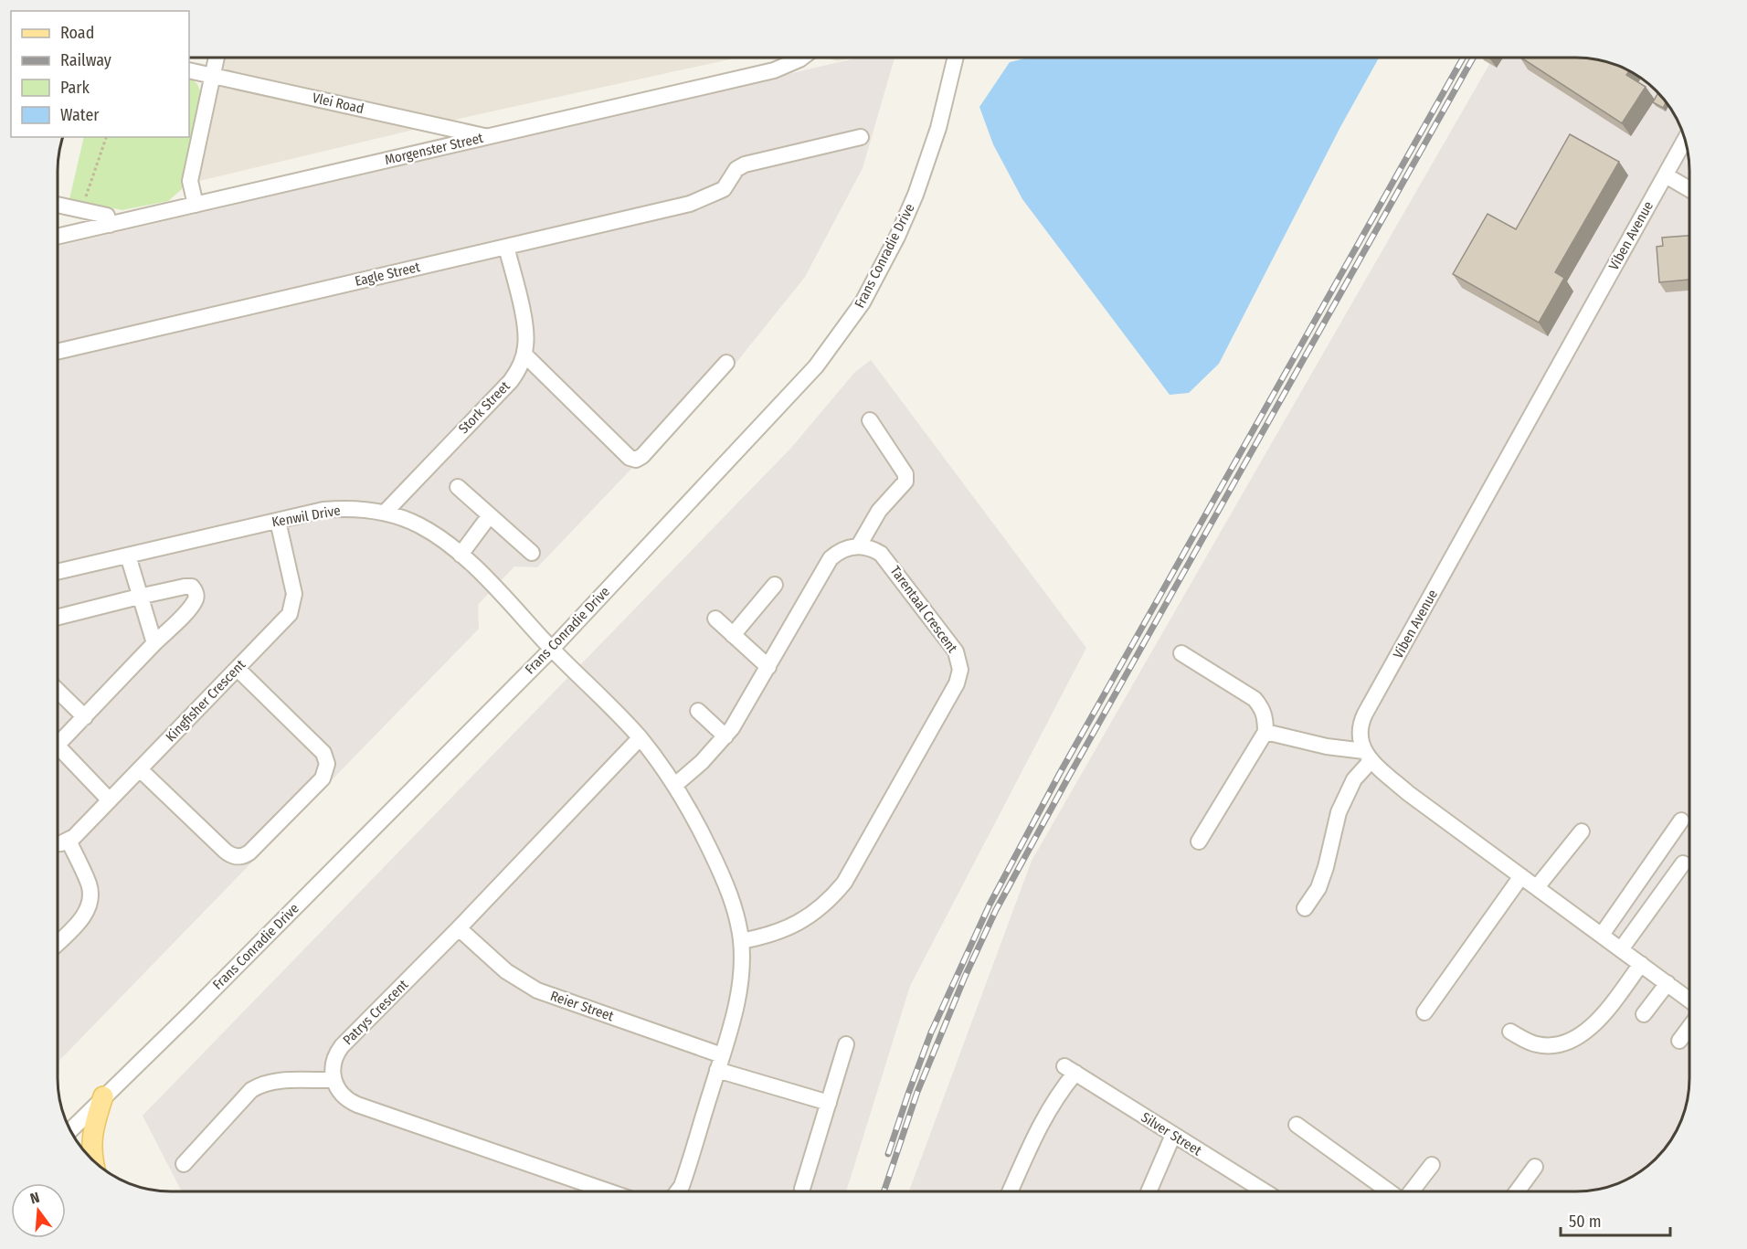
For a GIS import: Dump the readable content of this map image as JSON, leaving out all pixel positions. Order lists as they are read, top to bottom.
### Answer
{
  "streets": {
    "street": [
      "Vlei Road",
      "Morgenster Street",
      "Viben Avenue",
      "Frans Conradie Drive",
      "Eagle Street",
      "Stork Street",
      "Kenwil Drive",
      "Tarentaal Crescent",
      "Kingfisher Crescent",
      "Reier Street",
      "Patrys Crescent",
      "Silver Street"
    ]
  },
  "crossings": [
    ["Vlei Road", "Morgenster Street"],
    ["Frans Conradie Drive", "Kenwil Drive"],
    ["Eagle Street", "Stork Street"],
    ["Stork Street", "Kenwil Drive"],
    ["Kenwil Drive", "Kingfisher Crescent"],
    ["Reier Street", "Patrys Crescent"]
  ],
  "legend": [
    "Road",
    "Railway",
    "Park",
    "Water"
  ],
  "scale_bar": "50 m",
  "north": "top"
}
